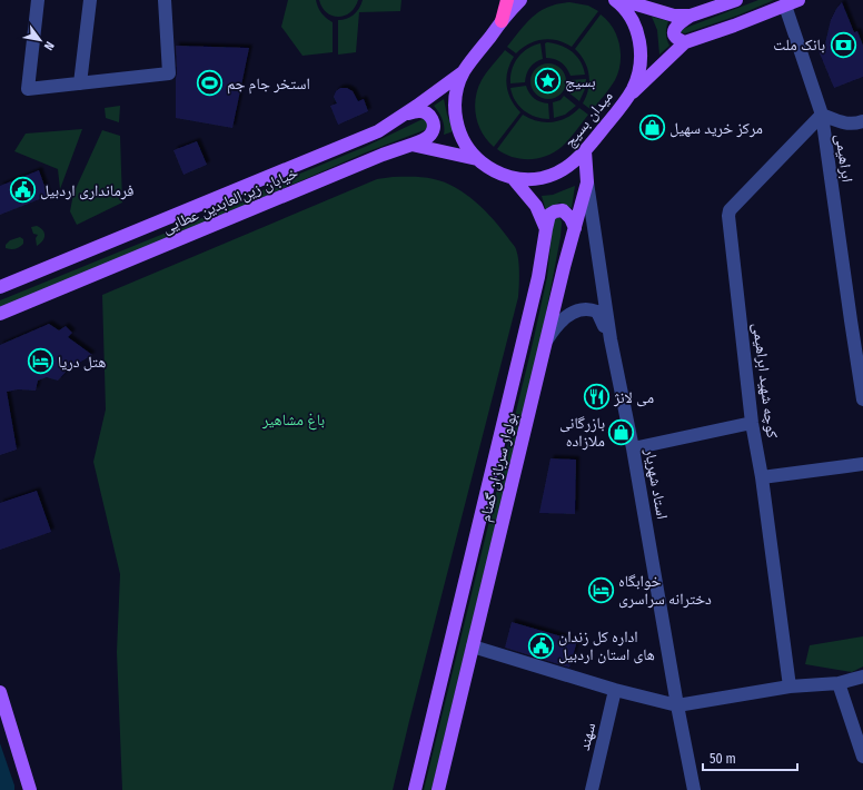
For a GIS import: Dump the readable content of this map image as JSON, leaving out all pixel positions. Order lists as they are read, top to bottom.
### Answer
{
  "streets": {
    "main road": ["میدان بسیج", "خیابان زین‌العابدین عطایی", "بولوار سربازان گمنام"],
    "street": [
      "ابراهیمی",
      "کوچه شهید ابراهیمی",
      "استاد شهریار",
      "سهند"
    ]
  },
  "crossings": [
    ["میدان بسیج", "خیابان زین‌العابدین عطایی"],
    ["میدان بسیج", "بولوار سربازان گمنام"],
    ["ابراهیمی", "کوچه شهید ابراهیمی"],
    ["بولوار سربازان گمنام", "استاد شهریار"]
  ],
  "parks": ["باغ مشاهیر"],
  "places": {
    "bank": ["بانک ملت"],
    "place": ["بسیج"],
    "sports": ["استخر جام جم"],
    "shop": ["مرکز خرید سهیل", "بازرگانی ملازاده"],
    "public building": ["فرمانداری اردبیل", "اداره کل زندان های استان اردبیل"],
    "hotel": ["هتل دریا", "خوابگاه دخترانه سراسری"],
    "restaurant": ["می لانژ"]
  },
  "scale_bar": "50 m",
  "north": "bottom right"
}
